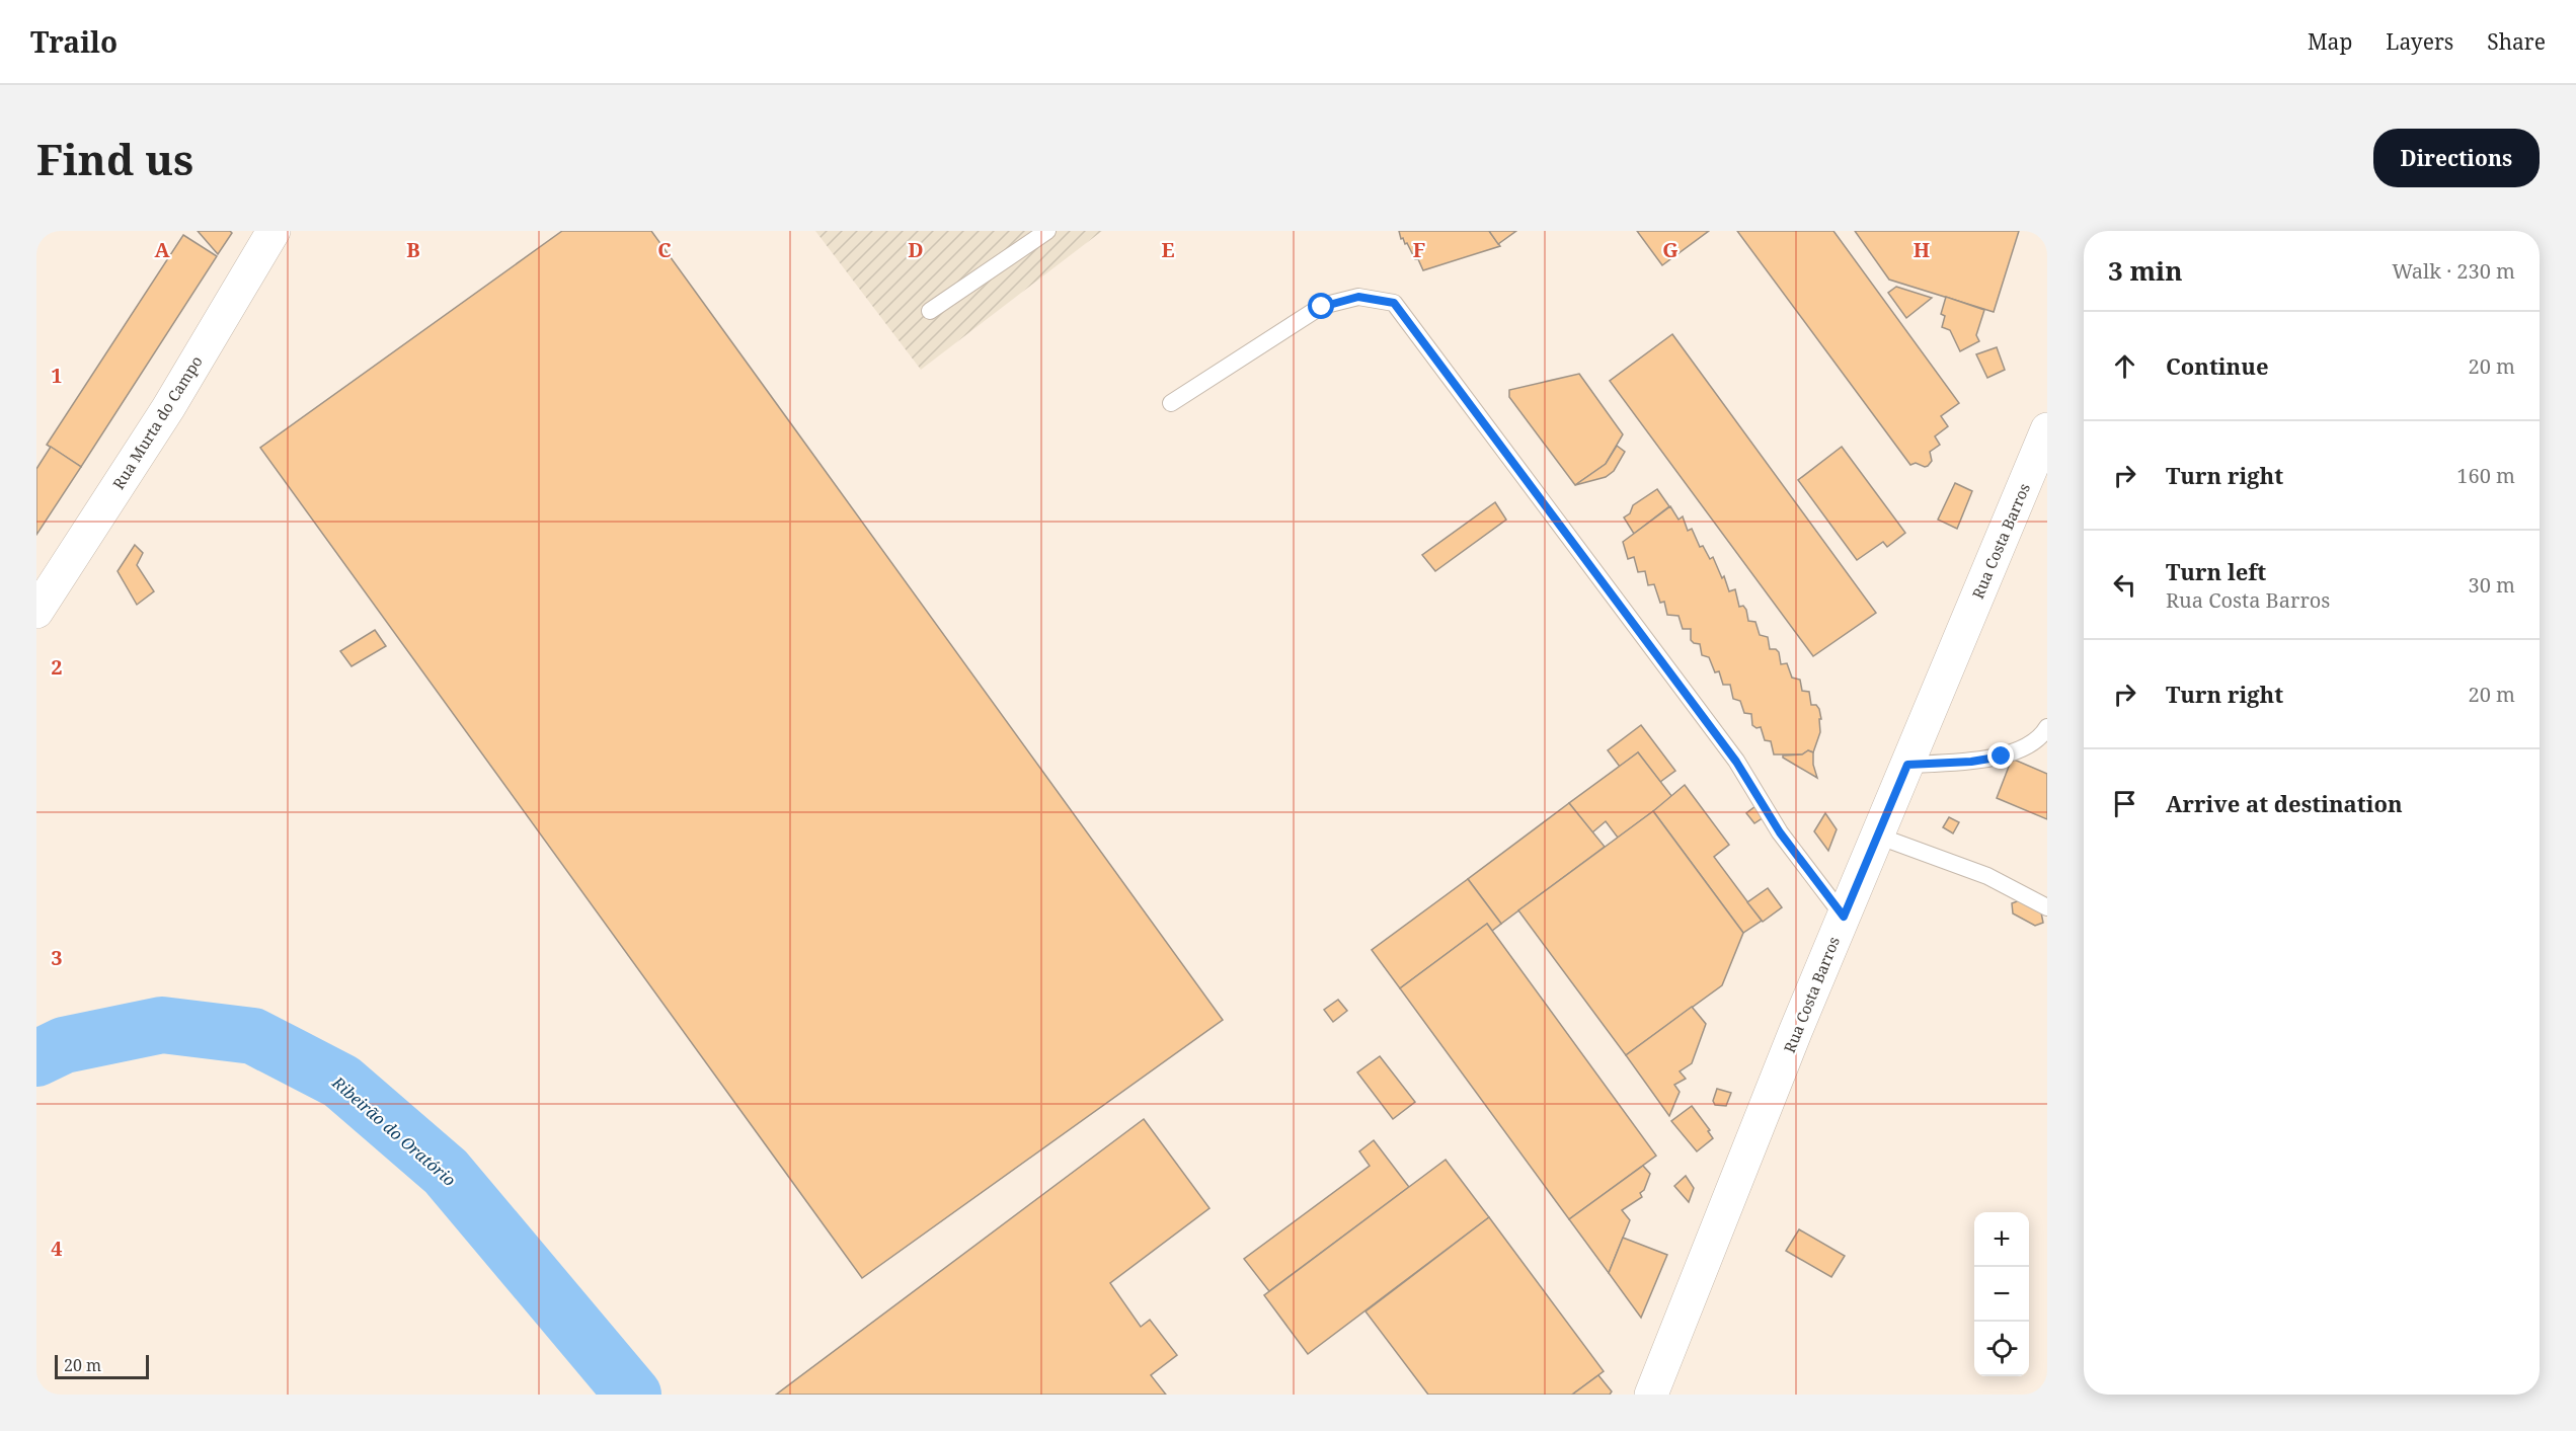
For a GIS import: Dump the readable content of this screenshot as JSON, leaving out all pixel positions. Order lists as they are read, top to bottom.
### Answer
{
  "streets": {
    "main road": ["Rua Murta do Campo", "Rua Costa Barros"]
  },
  "water": ["Ribeirão do Oratório"],
  "scale_bar": "20 m",
  "page": {
    "header": "Trailo",
    "nav": ["Map", "Layers", "Share"],
    "buttons": "Directions",
    "title": "Find us",
    "heading": ["3 min", "Walk · 230 m"],
    "list": [
      ["Continue", "20 m"],
      ["Turn right", "160 m"],
      ["Turn left", "Rua Costa Barros", "30 m"],
      ["Turn right", "20 m"],
      "Arrive at destination"
    ],
    "map_buttons": ["+", "−"],
    "scale": "20 m"
  },
  "grid": {
    "columns": [
      "A",
      "B",
      "C",
      "D",
      "E",
      "F",
      "G",
      "H"
    ],
    "rows": [
      "1",
      "2",
      "3",
      "4"
    ]
  }
}
